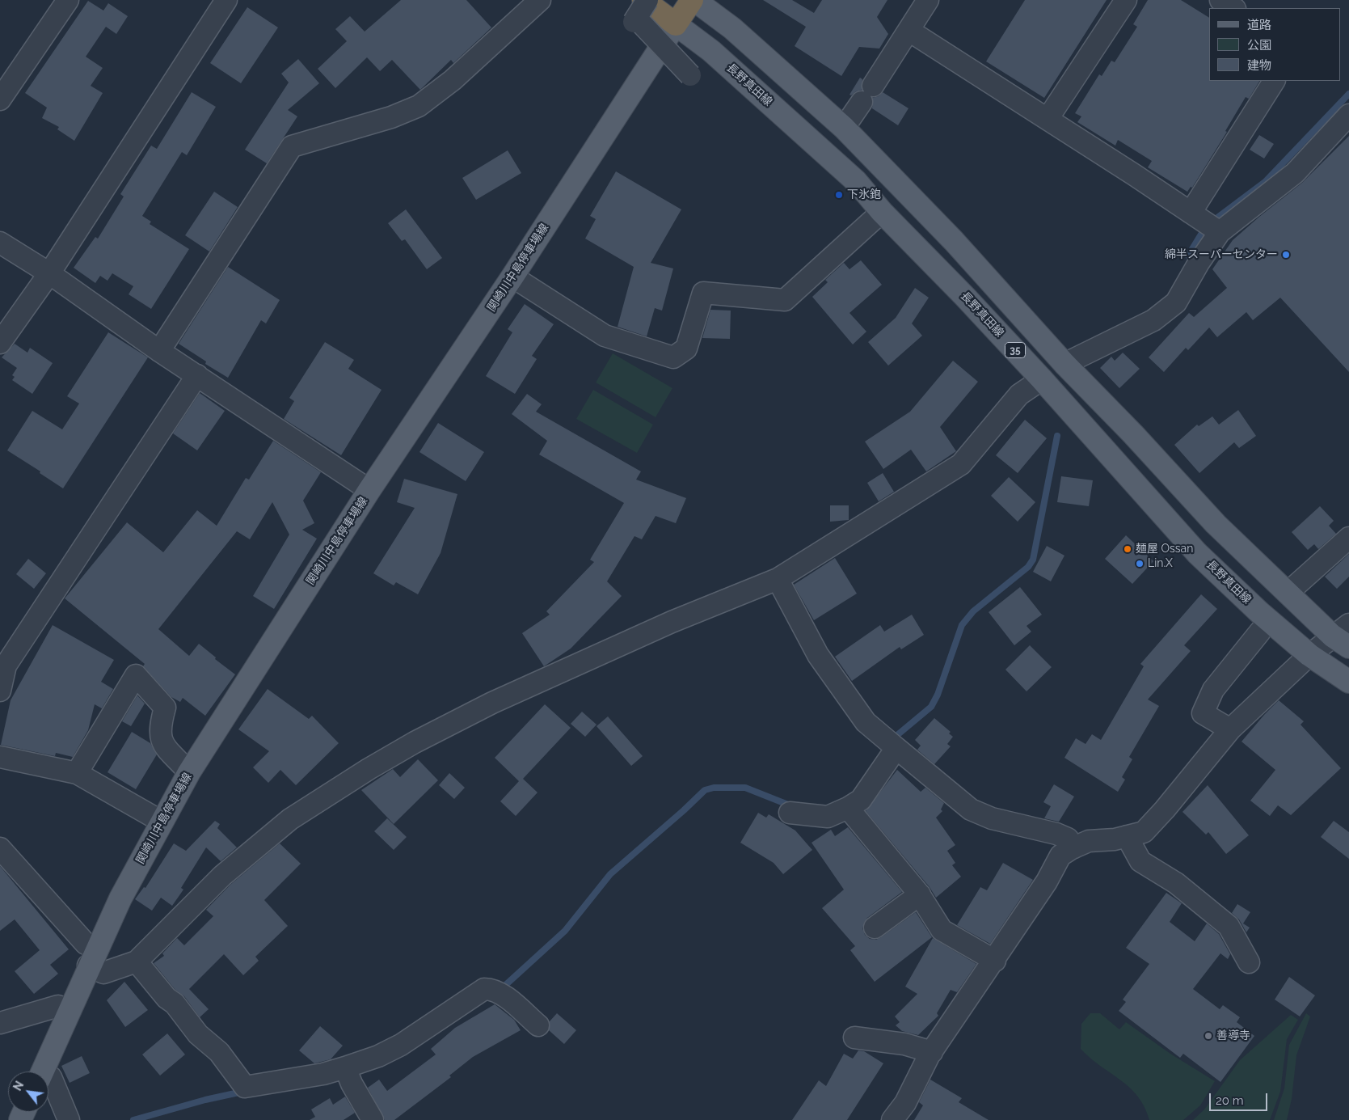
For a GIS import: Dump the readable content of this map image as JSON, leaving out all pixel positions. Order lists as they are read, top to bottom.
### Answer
{
  "streets": {
    "main road": ["長野真田線", "関崎川中島停車場線", "35"]
  },
  "crossings": [
    ["長野真田線", "関崎川中島停車場線"]
  ],
  "places": [
    "下氷鉋",
    "綿半スーパーセンター",
    "麺屋 Ossan",
    "Lin.X",
    "善導寺"
  ],
  "legend": ["道路", "公園", "建物"],
  "scale_bar": "20 m",
  "north": "top left"
}
